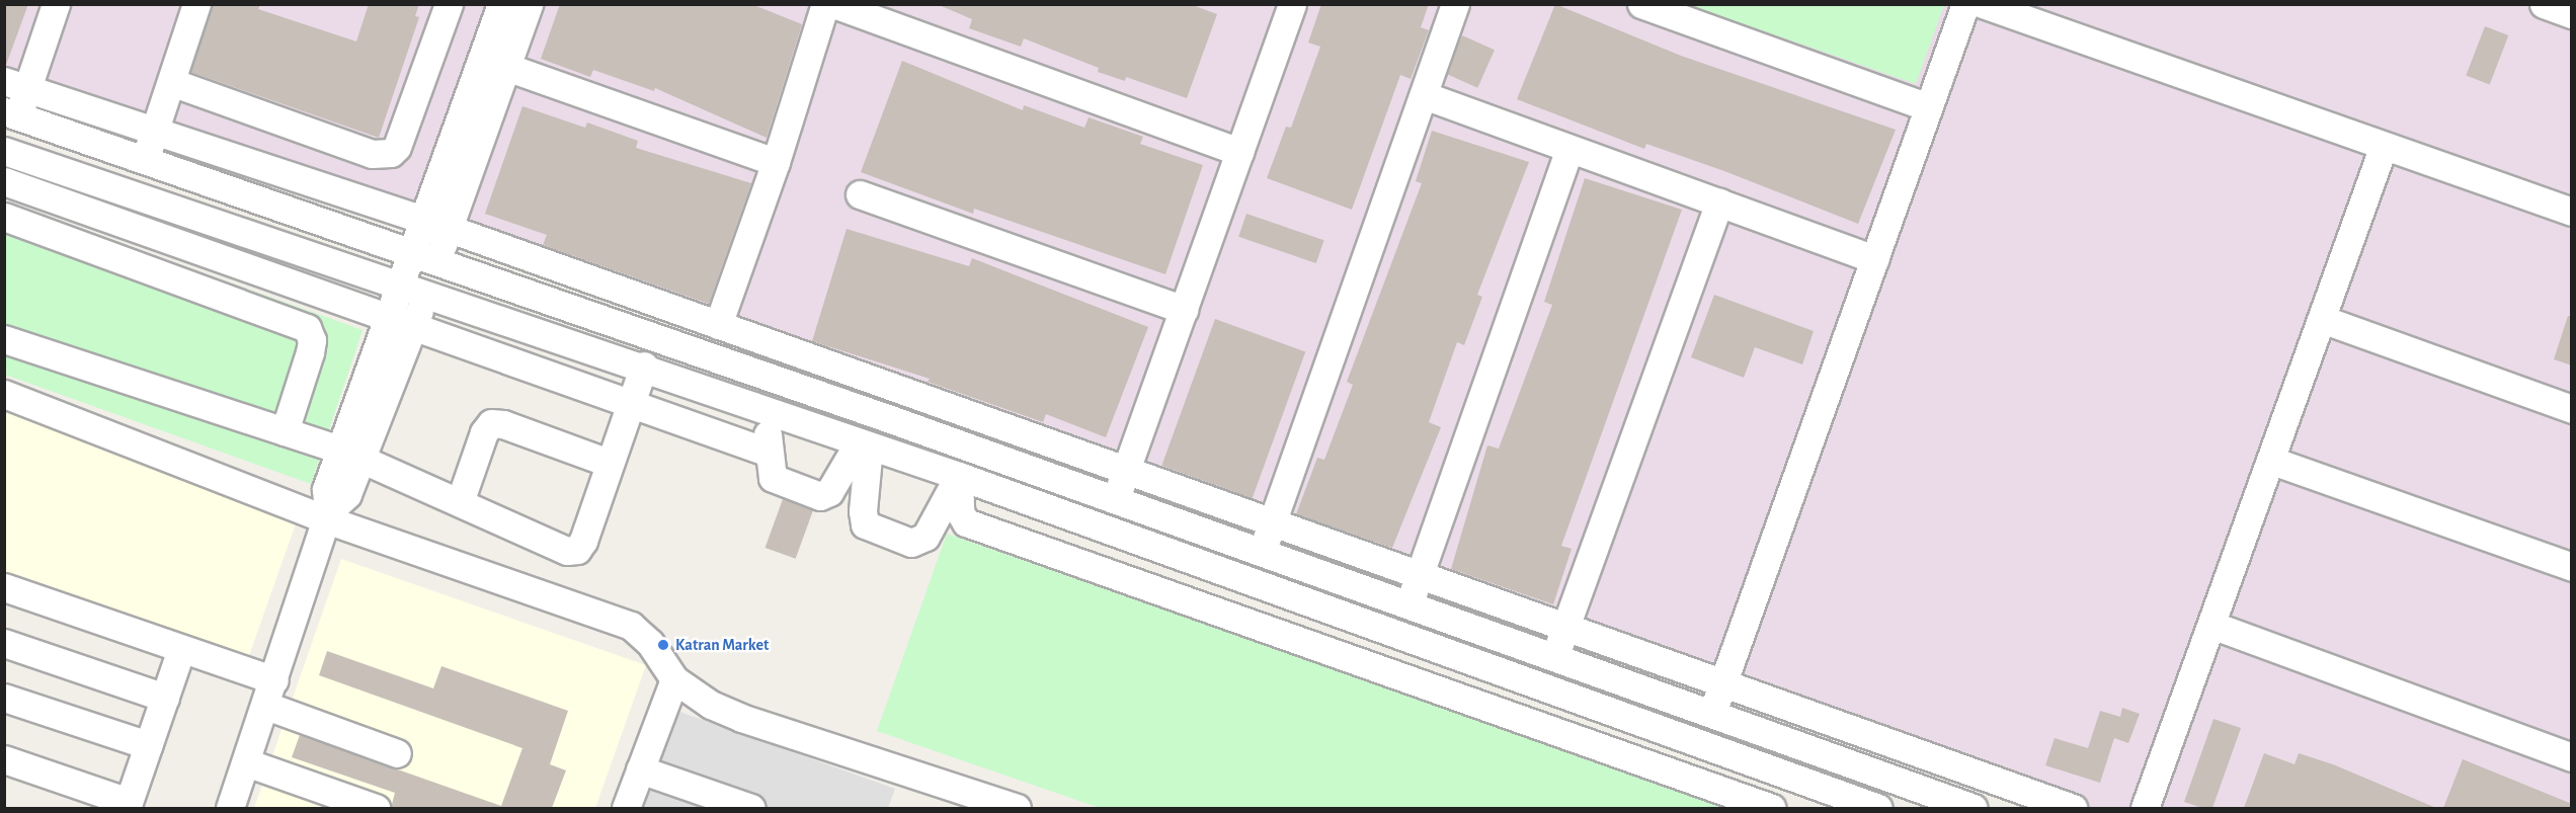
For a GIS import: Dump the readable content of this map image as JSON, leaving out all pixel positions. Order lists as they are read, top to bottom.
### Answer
{
  "places": ["Katran Market"]
}
